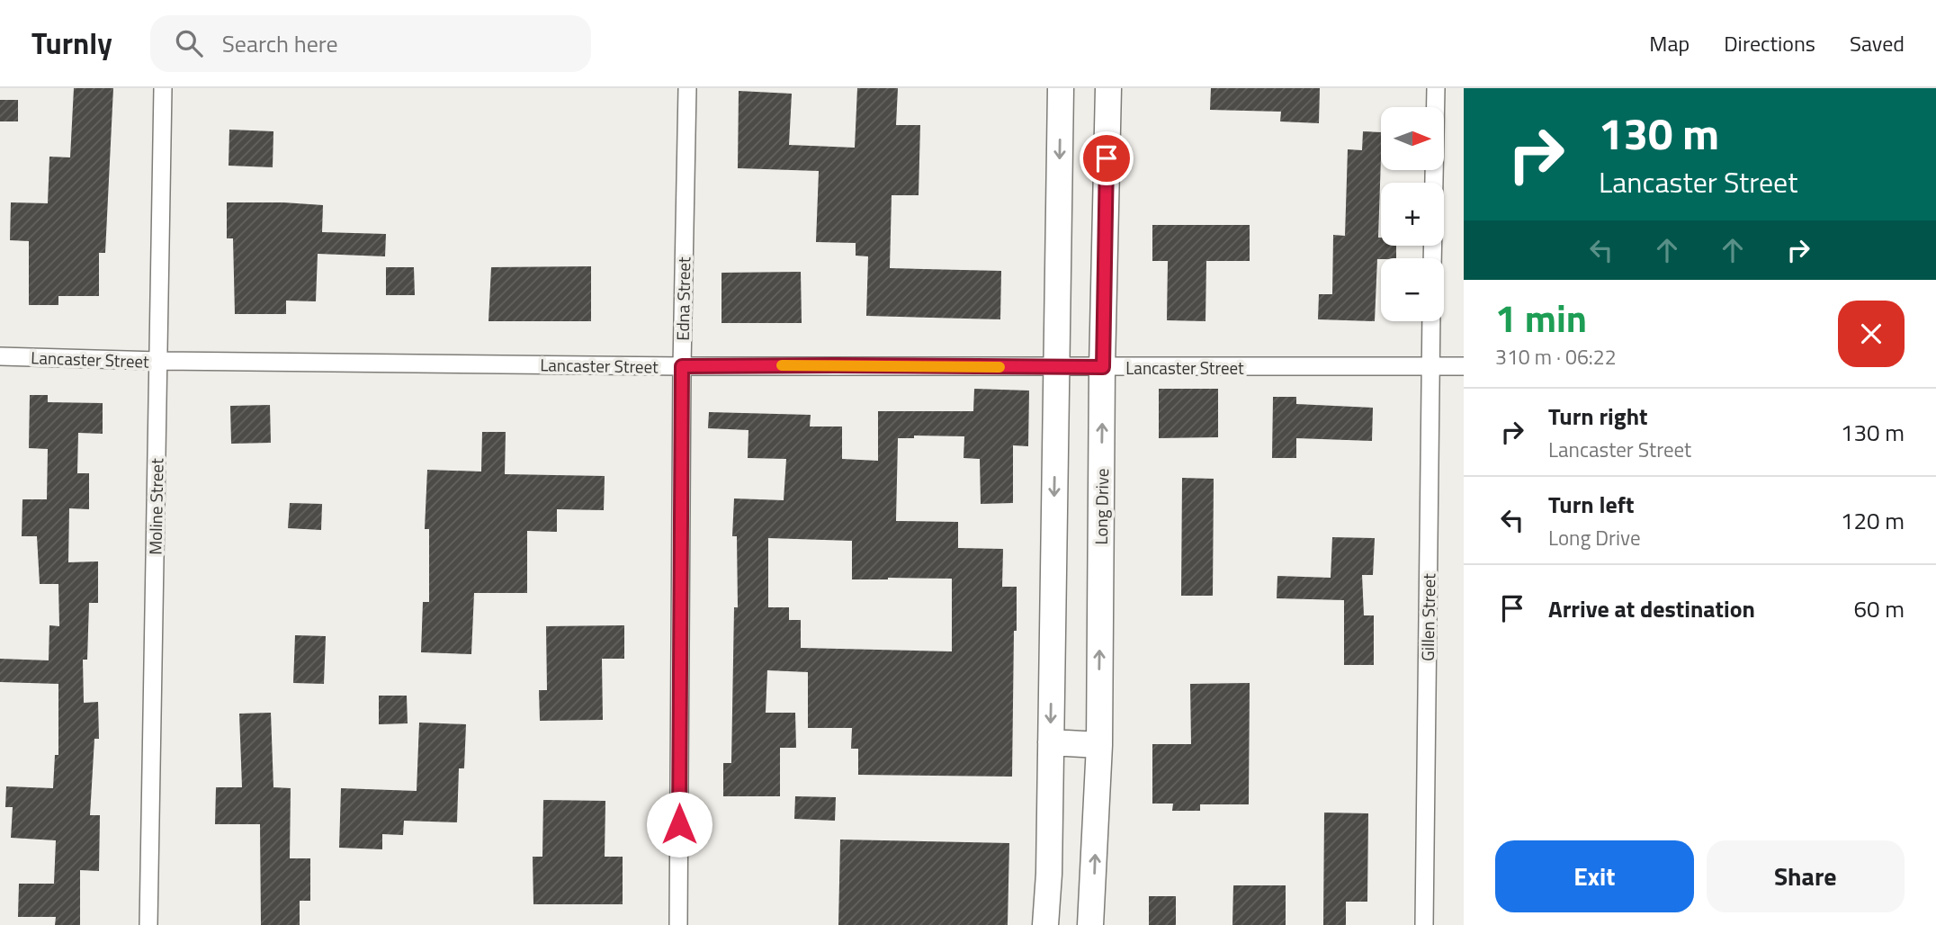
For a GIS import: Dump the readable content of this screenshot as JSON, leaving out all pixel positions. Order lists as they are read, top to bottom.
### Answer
{
  "streets": {
    "main road": ["Long Drive"],
    "street": [
      "Edna Street",
      "Lancaster Street",
      "Moline Street",
      "Gillen Street"
    ]
  },
  "crossings": [
    ["Edna Street", "Lancaster Street"],
    ["Lancaster Street", "Moline Street"],
    ["Lancaster Street", "Long Drive"],
    ["Lancaster Street", "Gillen Street"]
  ],
  "north": "right",
  "page": {
    "header": "Turnly",
    "search": "Search here",
    "nav": ["Map", "Directions", "Saved"],
    "turn": ["130 m", "Lancaster Street"],
    "map_buttons": ["+", "−"],
    "heading": ["1 min", "310 m · 06:22"],
    "list": [
      {
        "name": "Turn right",
        "note": "Lancaster Street",
        "value": "130 m"
      },
      {
        "name": "Turn left",
        "note": "Long Drive",
        "value": "120 m"
      },
      {
        "name": "Arrive at destination",
        "value": "60 m"
      }
    ],
    "buttons": ["Exit", "Share"]
  }
}
